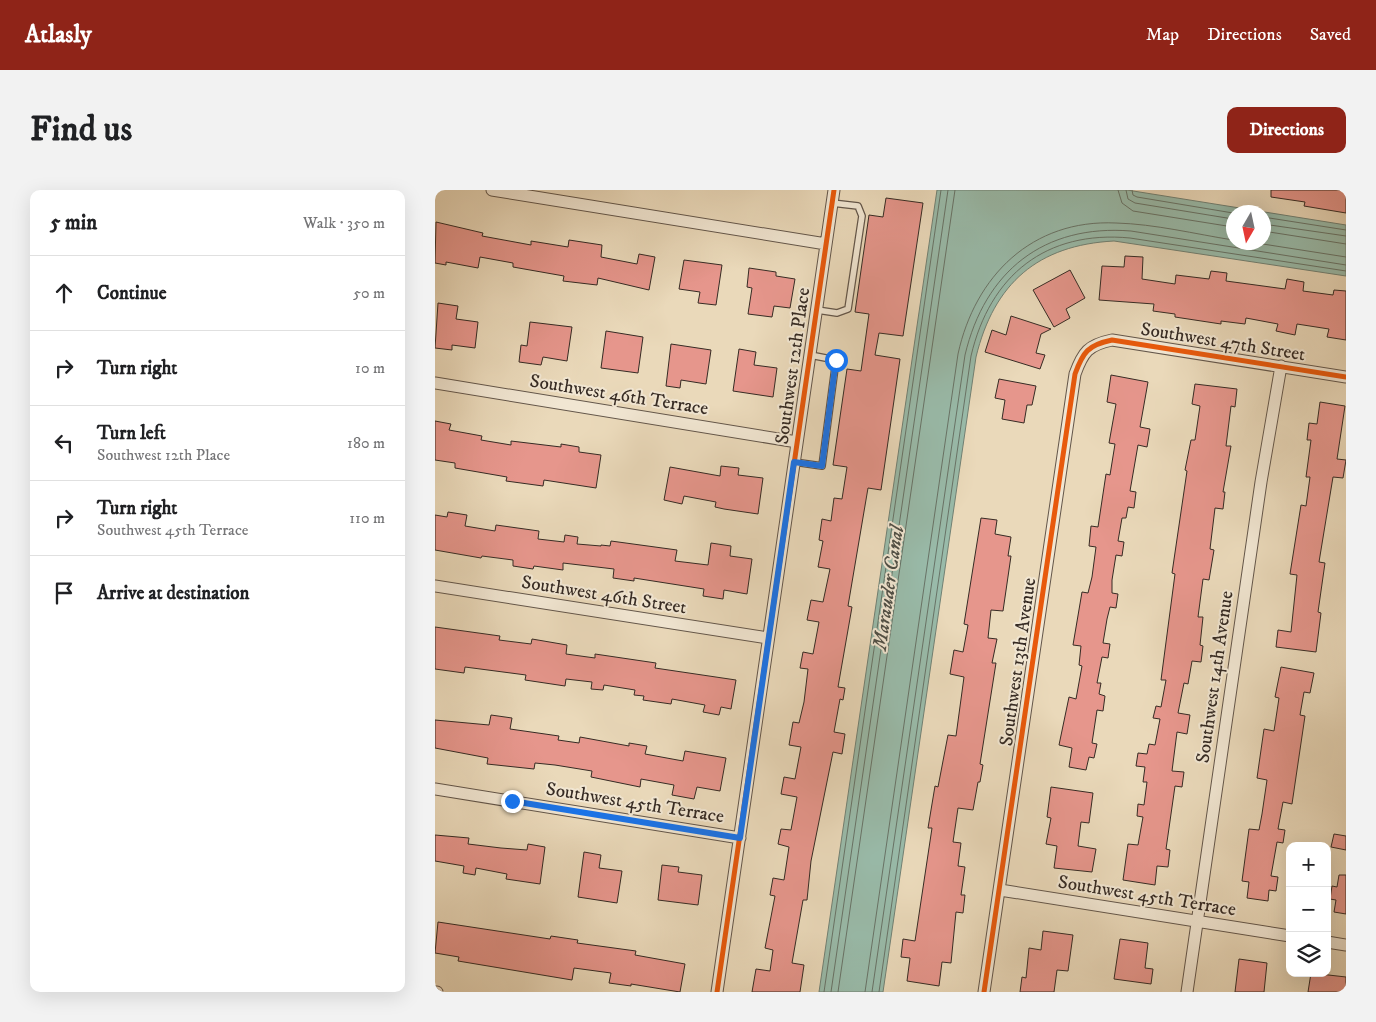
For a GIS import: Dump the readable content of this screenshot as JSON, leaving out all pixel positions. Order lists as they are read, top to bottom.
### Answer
{
  "streets": {
    "street": [
      "Southwest 47th Street",
      "Southwest 12th Place",
      "Southwest 46th Terrace",
      "Southwest 46th Street",
      "Southwest 13th Avenue",
      "Southwest 14th Avenue",
      "Southwest 45th Terrace"
    ]
  },
  "crossings": [
    ["Southwest 47th Street", "Southwest 13th Avenue"],
    ["Southwest 47th Street", "Southwest 14th Avenue"],
    ["Southwest 12th Place", "Southwest 46th Terrace"],
    ["Southwest 12th Place", "Southwest 46th Street"],
    ["Southwest 12th Place", "Southwest 45th Terrace"],
    ["Southwest 13th Avenue", "Southwest 45th Terrace"],
    ["Southwest 14th Avenue", "Southwest 45th Terrace"]
  ],
  "water": ["Marauder Canal"],
  "north": "bottom",
  "page": {
    "header": "Atlasly",
    "nav": ["Map", "Directions", "Saved"],
    "buttons": "Directions",
    "title": "Find us",
    "heading": ["5 min", "Walk · 350 m"],
    "list": [
      ["Continue", "50 m"],
      ["Turn right", "10 m"],
      ["Turn left", "Southwest 12th Place", "180 m"],
      ["Turn right", "Southwest 45th Terrace", "110 m"],
      "Arrive at destination"
    ],
    "map_buttons": ["+", "−"]
  }
}
